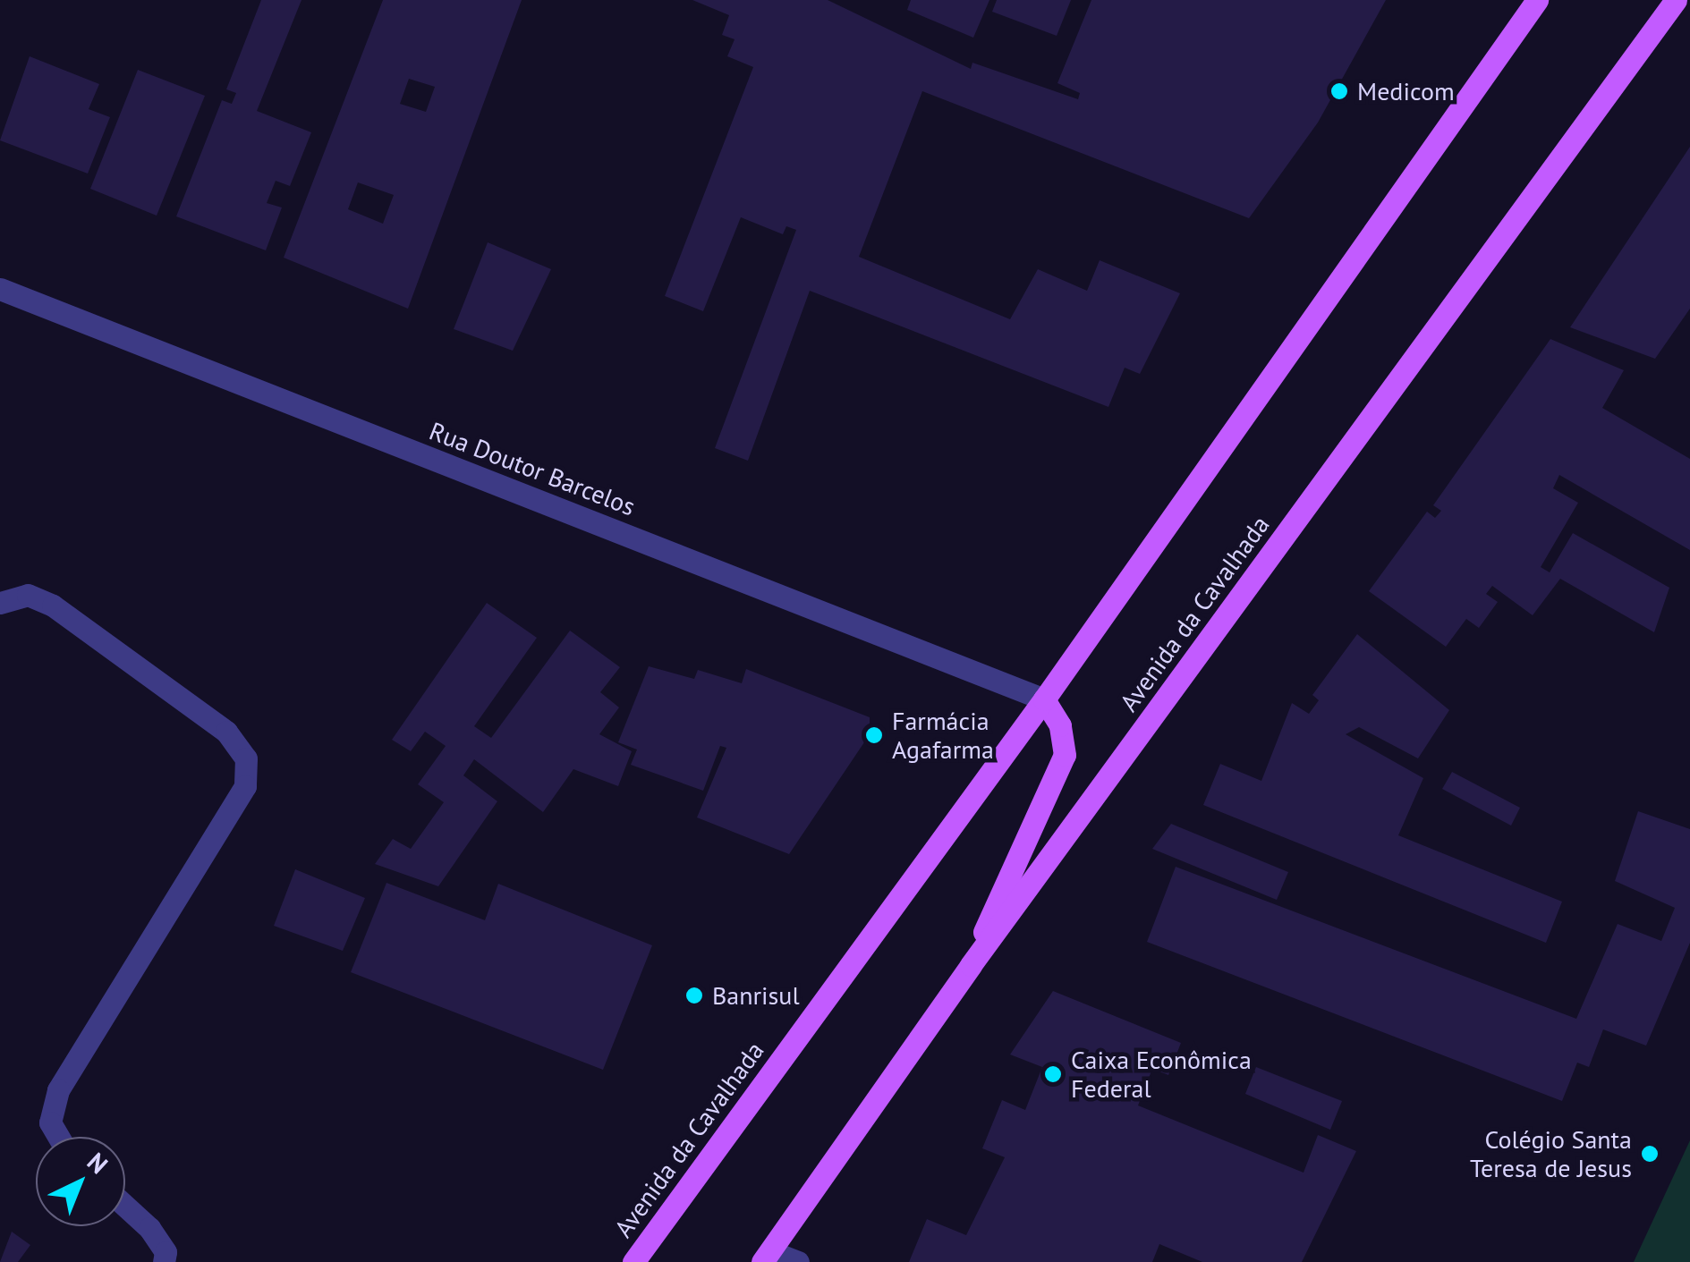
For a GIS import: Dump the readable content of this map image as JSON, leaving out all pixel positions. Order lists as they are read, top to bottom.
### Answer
{
  "streets": {
    "main road": ["Avenida da Cavalhada"],
    "street": ["Rua Doutor Barcelos"]
  },
  "crossings": [
    ["Rua Doutor Barcelos", "Avenida da Cavalhada"]
  ],
  "places": [
    "Medicom",
    "Farmácia Agafarma",
    "Banrisul",
    "Caixa Econômica Federal",
    "Colégio Santa Teresa de Jesus"
  ],
  "north": "top right"
}
